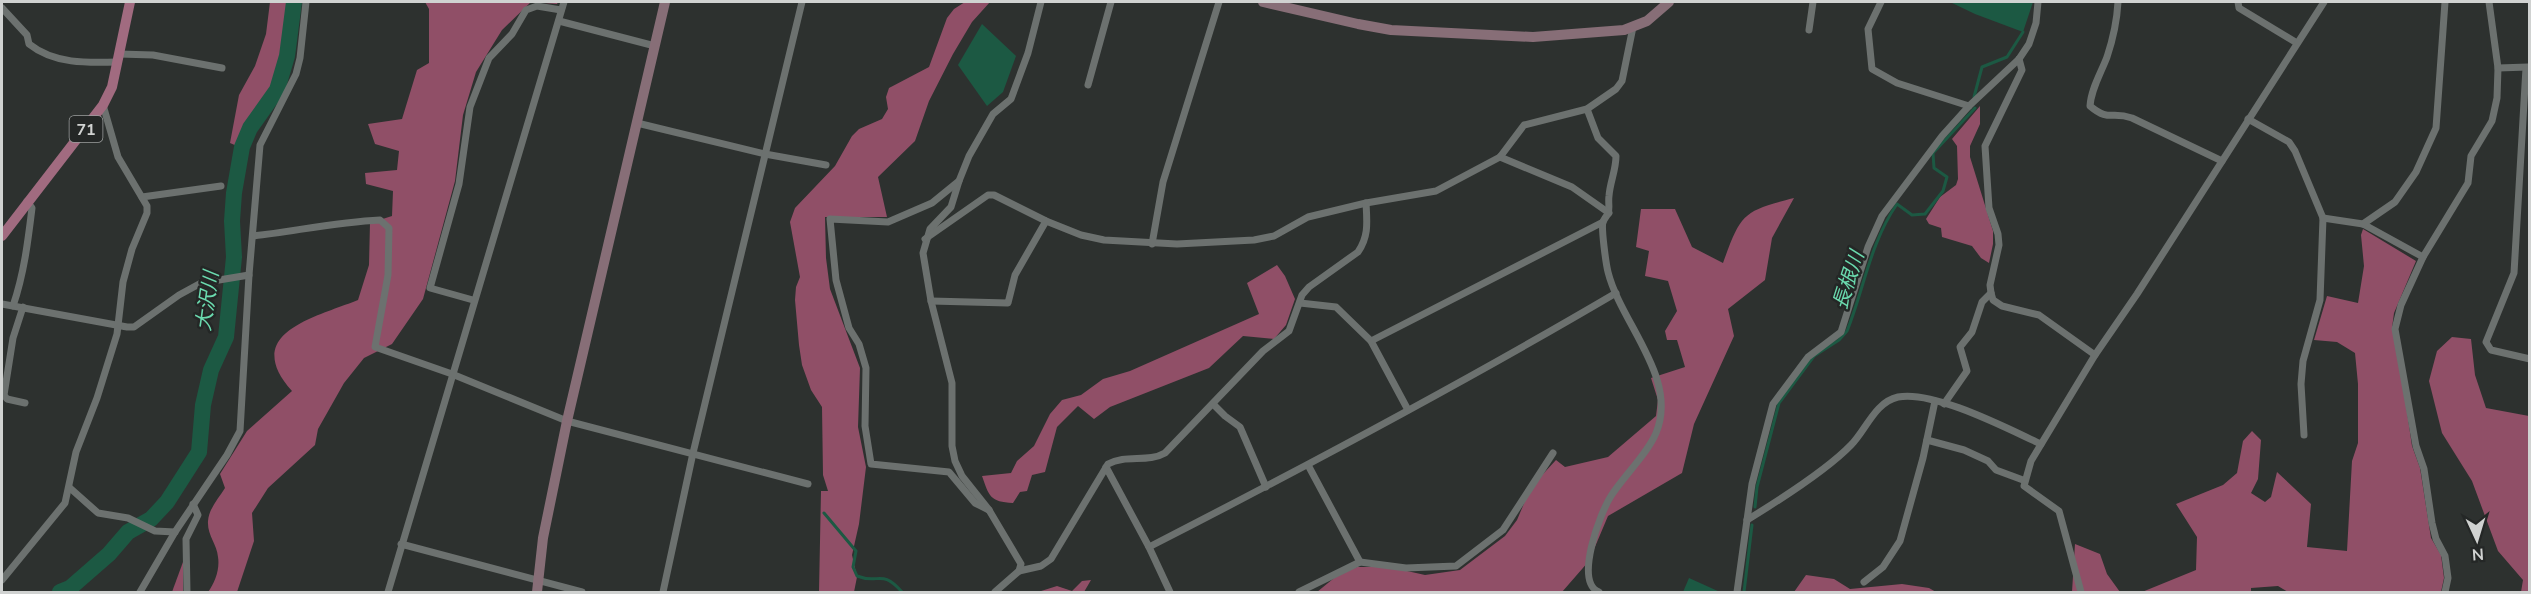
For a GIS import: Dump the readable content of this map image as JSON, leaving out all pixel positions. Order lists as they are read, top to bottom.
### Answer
{
  "streets": {
    "main road": ["71"]
  },
  "water": ["長根川", "大沢川"],
  "north": "bottom"
}
